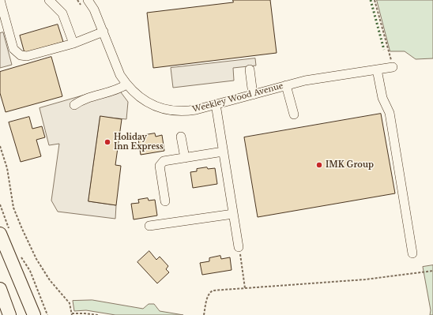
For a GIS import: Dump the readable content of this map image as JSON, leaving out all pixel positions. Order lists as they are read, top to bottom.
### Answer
{
  "streets": {
    "street": ["Weekley Wood Avenue"]
  },
  "places": ["Holiday Inn Express", "IMK Group"]
}
